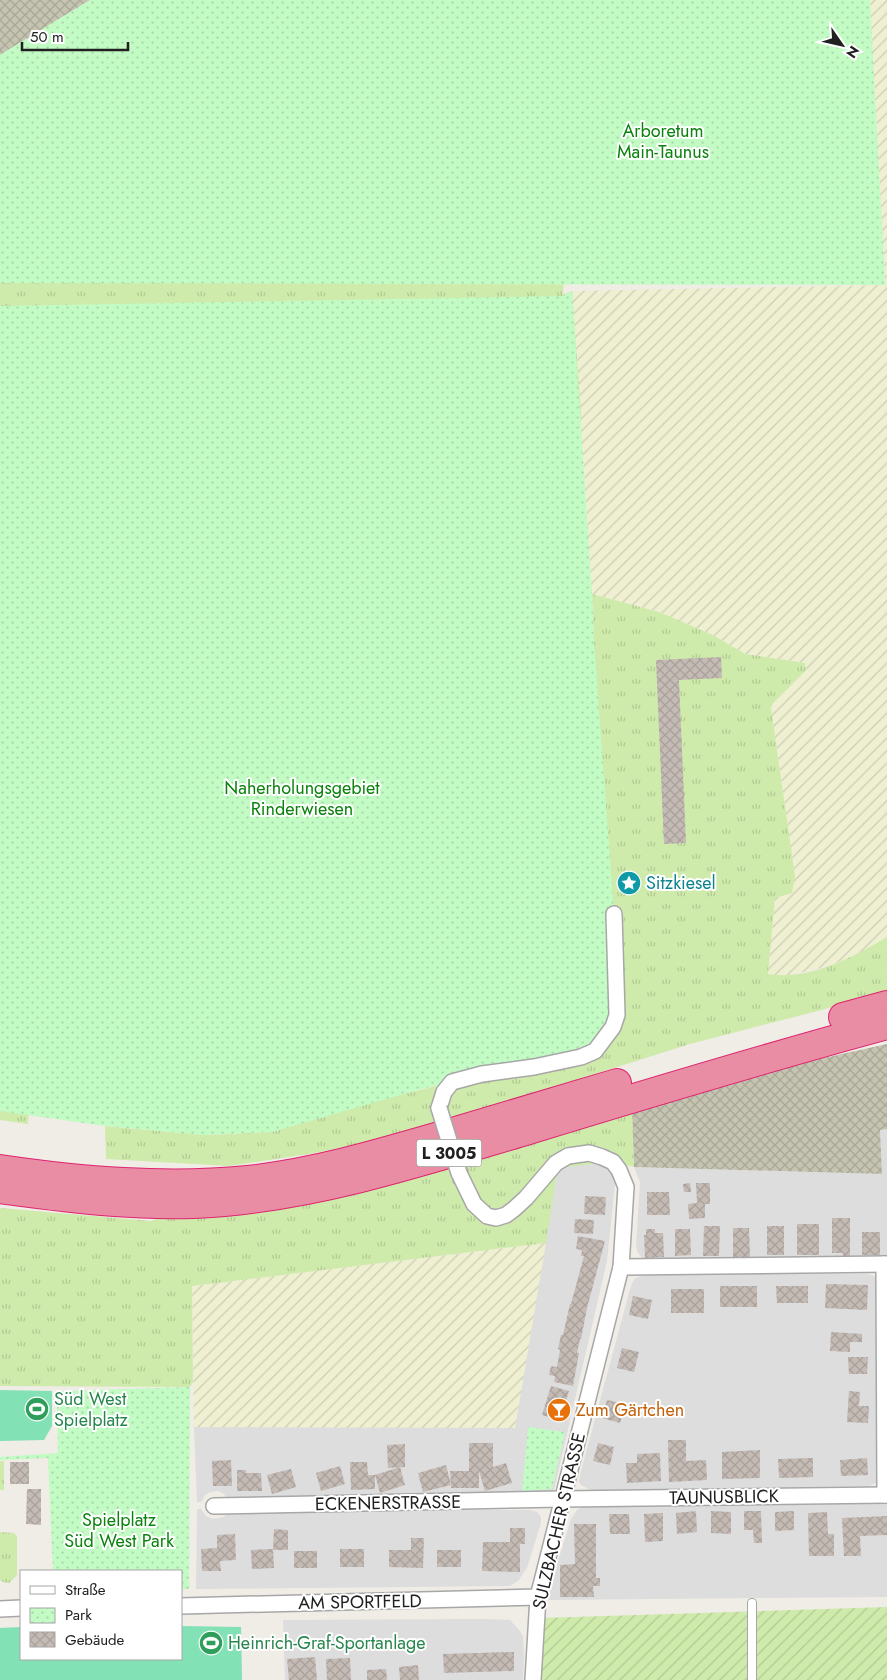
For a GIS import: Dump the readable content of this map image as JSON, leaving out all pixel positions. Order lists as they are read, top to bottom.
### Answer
{
  "streets": {
    "highway": ["L 3005"],
    "street": [
      "TAUNUSBLICK",
      "ECKENERSTRASSE",
      "SULZBACHER STRASSE",
      "AM SPORTFELD"
    ]
  },
  "crossings": [
    ["TAUNUSBLICK", "ECKENERSTRASSE"],
    ["TAUNUSBLICK", "SULZBACHER STRASSE"],
    ["ECKENERSTRASSE", "SULZBACHER STRASSE"],
    ["SULZBACHER STRASSE", "AM SPORTFELD"]
  ],
  "parks": ["Arboretum Main-Taunus", "Naherholungsgebiet Rinderwiesen", "Spielplatz Süd West Park"],
  "places": {
    "place": ["Sitzkiesel"],
    "sports": ["Süd West Spielplatz", "Heinrich-Graf-Sportanlage"],
    "bar": ["Zum Gärtchen"]
  },
  "legend": ["Straße", "Park", "Gebäude"],
  "scale_bar": "50 m",
  "north": "bottom right"
}
